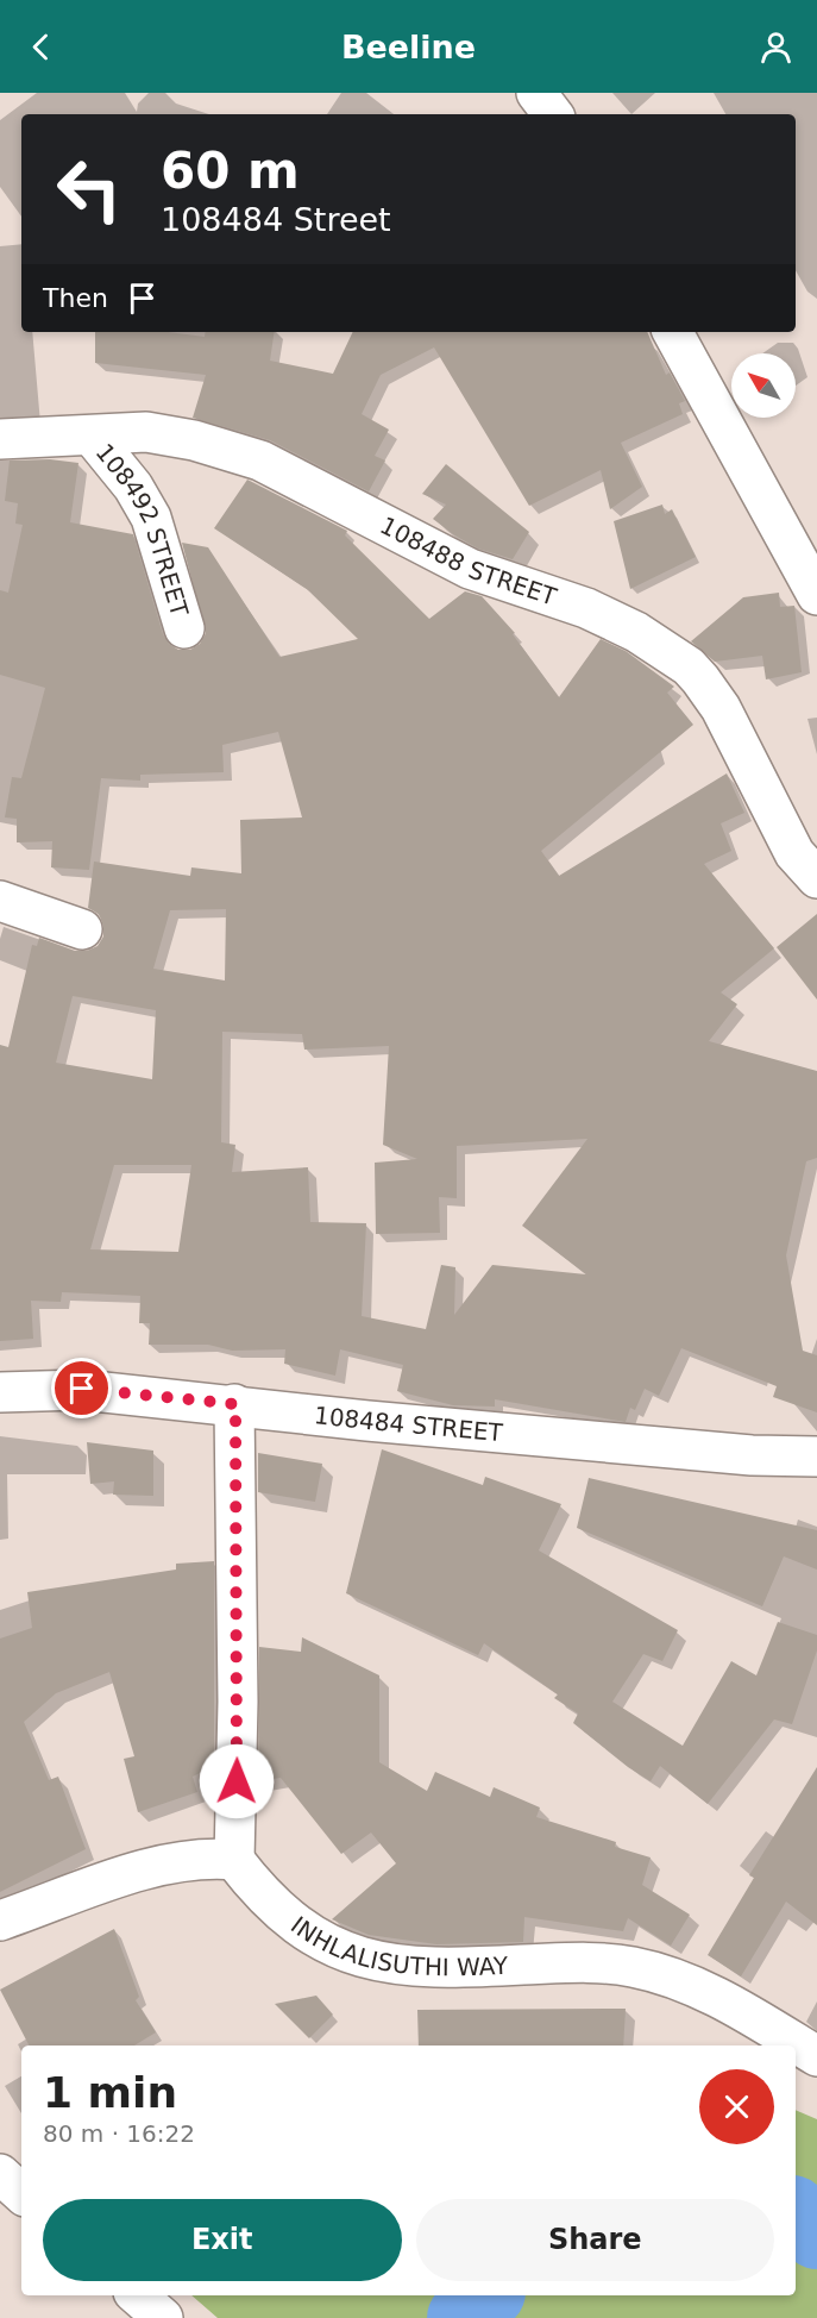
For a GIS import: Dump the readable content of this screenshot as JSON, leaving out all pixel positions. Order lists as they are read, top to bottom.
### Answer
{
  "streets": {
    "street": [
      "108492 STREET",
      "108488 STREET",
      "108484 STREET",
      "INHLALISUTHI WAY"
    ]
  },
  "crossings": [
    ["108492 STREET", "108488 STREET"]
  ],
  "north": "top left",
  "page": {
    "header": "Beeline",
    "turn": ["60 m", "108484 Street"],
    "then": "Then",
    "heading": ["1 min", "80 m · 16:22"],
    "buttons": ["Exit", "Share"]
  }
}
